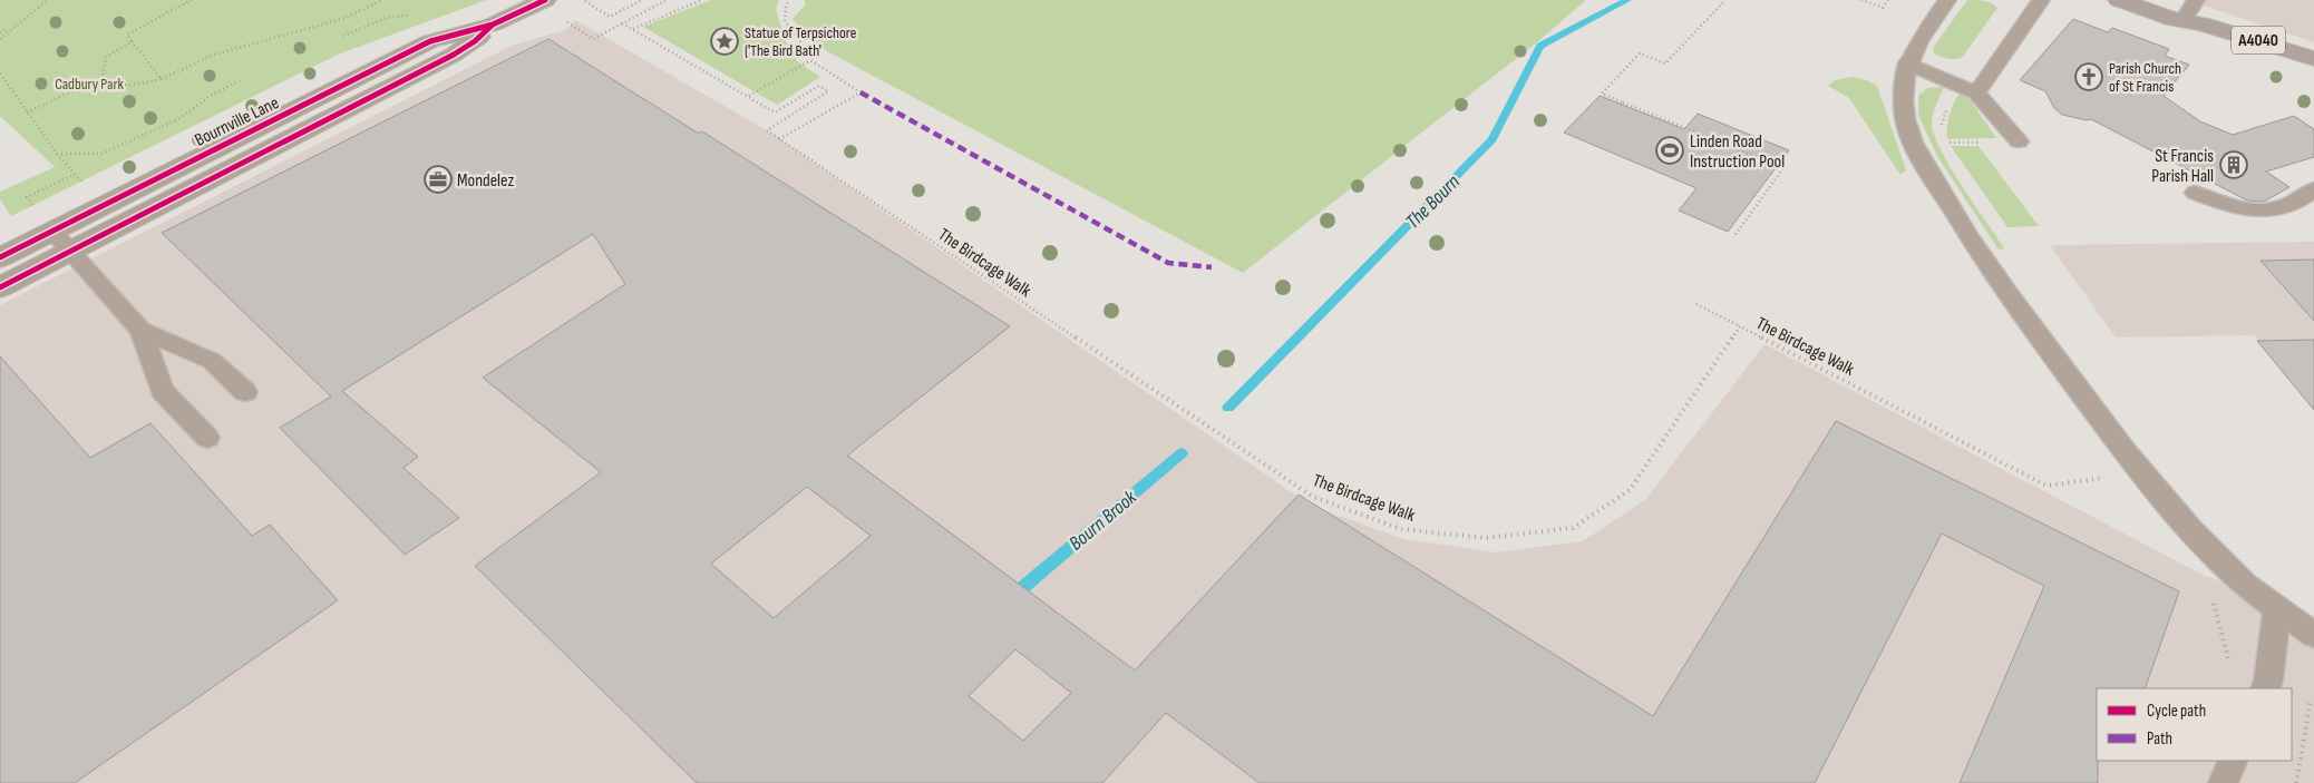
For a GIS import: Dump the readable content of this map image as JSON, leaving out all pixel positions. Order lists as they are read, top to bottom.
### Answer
{
  "streets": {
    "highway": ["A4040"],
    "street": ["Bournville Lane"],
    "path": ["The Birdcage Walk"]
  },
  "water": ["The Bourn", "Bourn Brook"],
  "parks": ["Cadbury Park"],
  "places": {
    "place": ["Statue of Terpsichore ('The Bird Bath'"],
    "church": ["Parish Church of St Francis"],
    "sports": ["Linden Road Instruction Pool"],
    "building": ["St Francis Parish Hall"],
    "office": ["Mondelez"]
  },
  "legend": ["Cycle path", "Path"]
}
